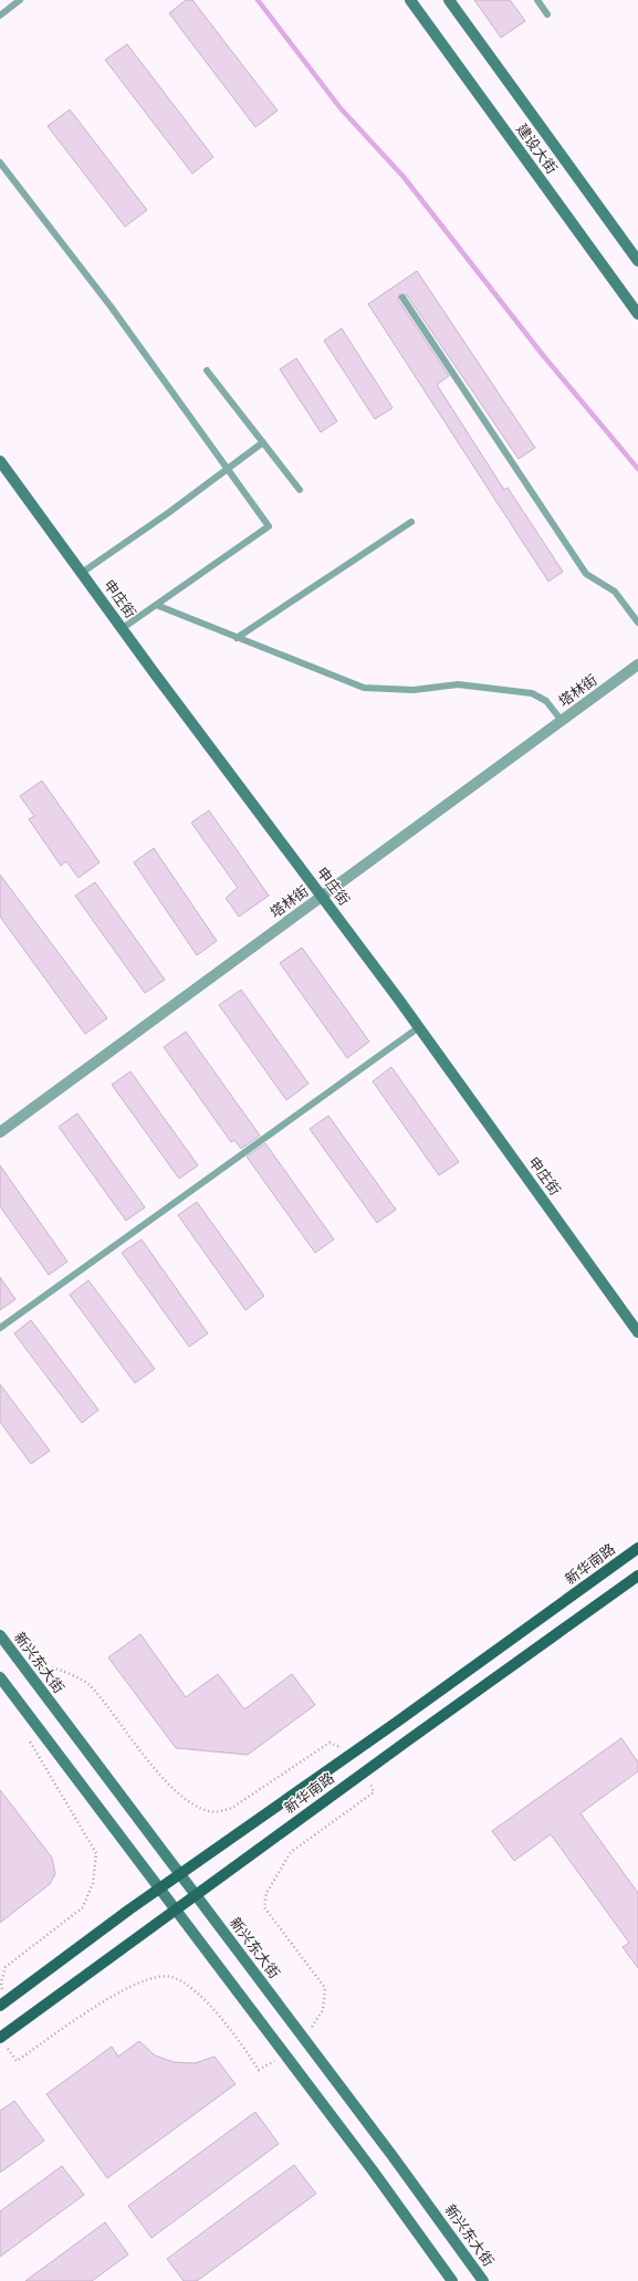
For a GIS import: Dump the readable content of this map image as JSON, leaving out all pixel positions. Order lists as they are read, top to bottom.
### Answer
{
  "streets": {
    "main road": ["新华南路"],
    "street": [
      "建设大街",
      "申庄街",
      "塔林街",
      "新兴东大街"
    ]
  },
  "crossings": [
    ["申庄街", "塔林街"],
    ["新华南路", "新兴东大街"]
  ]
}
